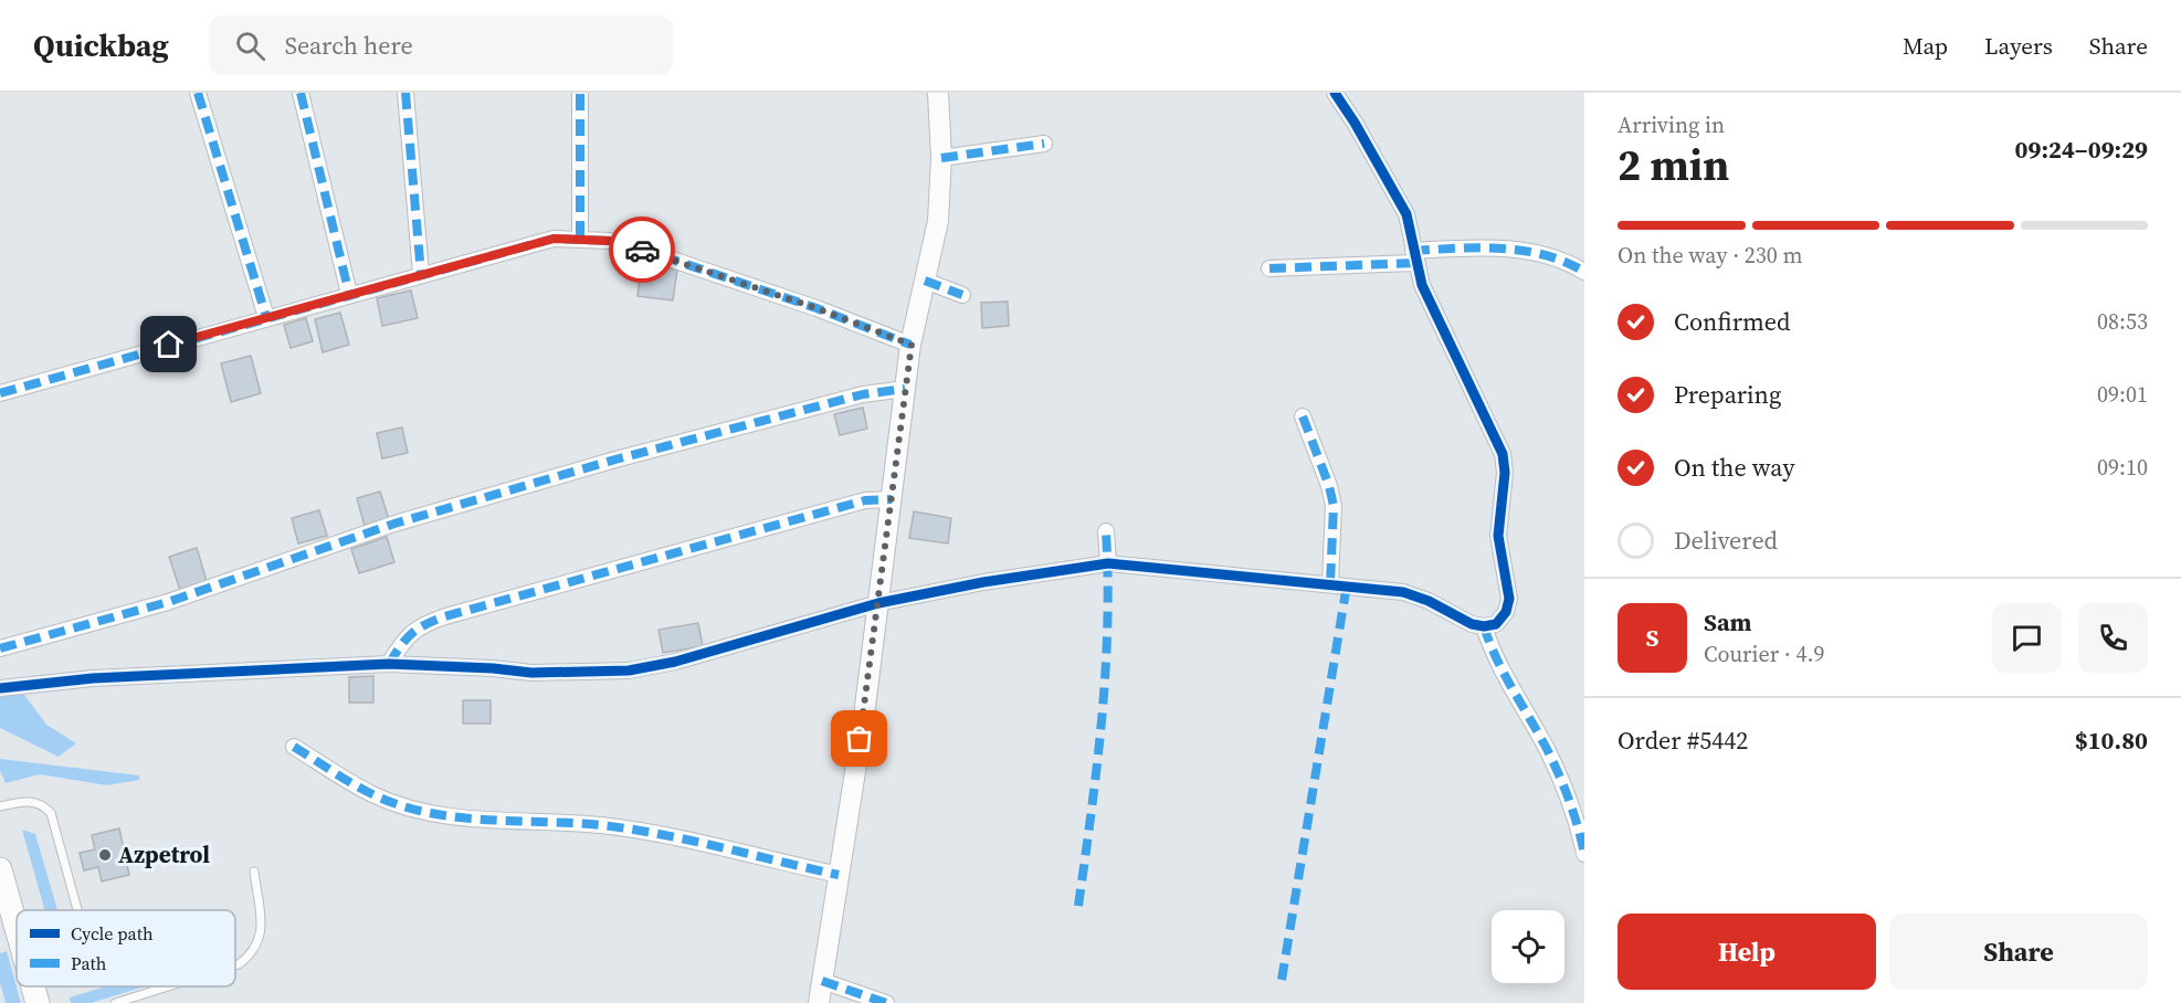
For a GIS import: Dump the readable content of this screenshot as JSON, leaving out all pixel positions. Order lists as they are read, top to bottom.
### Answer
{
  "places": ["Azpetrol"],
  "legend": ["Cycle path", "Path"],
  "page": {
    "header": "Quickbag",
    "search": "Search here",
    "nav": ["Map", "Layers", "Share"],
    "heading": ["2 min", "Arriving in", "09:24–09:29"],
    "panel": [
      "Sam",
      "Courier · 4.9",
      "Order #5442",
      "$10.80"
    ],
    "bar": "On the way · 230 m",
    "list": [
      ["Confirmed", "08:53"],
      ["Preparing", "09:01"],
      ["On the way", "09:10"],
      "Delivered"
    ],
    "round": "S",
    "buttons": ["Help", "Share"]
  }
}
